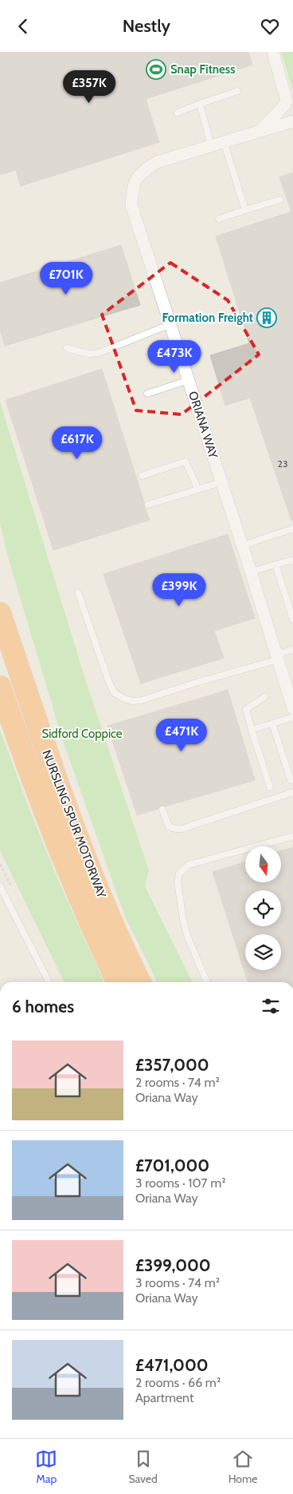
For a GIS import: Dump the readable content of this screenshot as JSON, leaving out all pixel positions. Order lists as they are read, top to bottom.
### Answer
{
  "streets": {
    "highway": ["NURSLING SPUR MOTORWAY"],
    "street": ["ORIANA WAY"]
  },
  "parks": ["Sidford Coppice"],
  "places": {
    "sports": ["Snap Fitness"],
    "building": ["Formation Freight"]
  },
  "house_numbers": ["23"],
  "north": "bottom",
  "page": {
    "header": "Nestly",
    "price": [
      "£357K",
      "£701K",
      "£473K",
      "£617K",
      "£399K",
      "£471K"
    ],
    "heading": "6 homes",
    "list": [
      {
        "name": "£357,000",
        "note": "2 rooms · 74 m² · Oriana Way"
      },
      {
        "name": "£701,000",
        "note": "3 rooms · 107 m² · Oriana Way"
      },
      {
        "name": "£399,000",
        "note": "3 rooms · 74 m² · Oriana Way"
      },
      {
        "name": "£471,000",
        "note": "2 rooms · 66 m² · Apartment"
      }
    ],
    "tabs": ["Map", "Saved", "Home"]
  }
}
